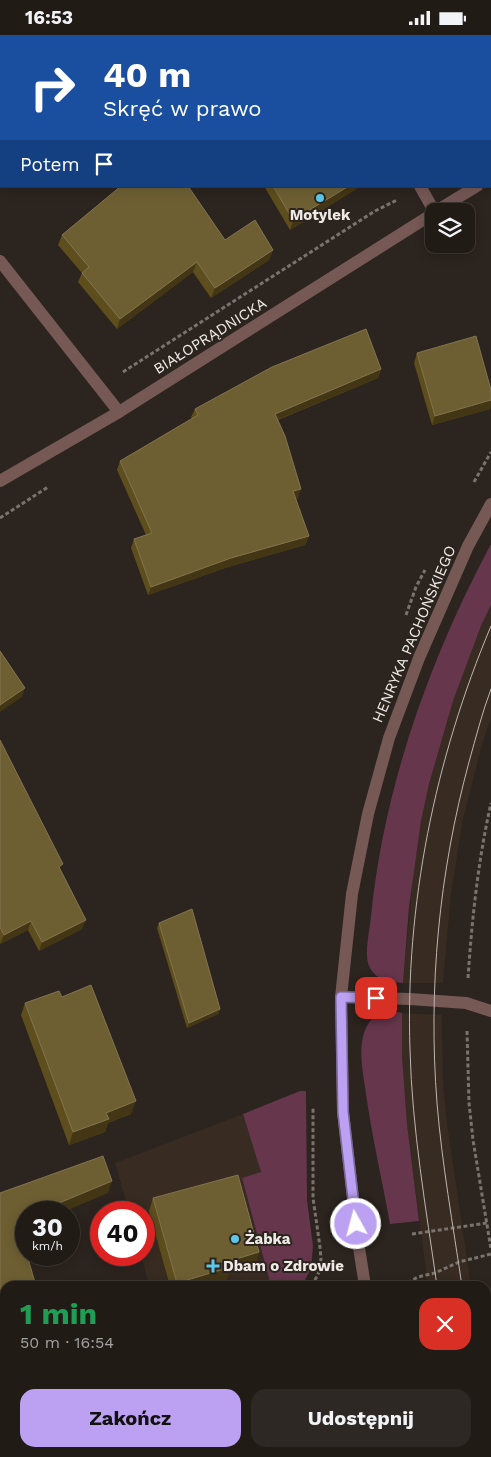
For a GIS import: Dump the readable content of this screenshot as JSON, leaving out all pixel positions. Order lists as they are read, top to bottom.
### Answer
{
  "streets": {
    "street": ["BIAŁOPRĄDNICKA", "HENRYKA PACHOŃSKIEGO"]
  },
  "places": {
    "other": ["Motylek", "Żabka"],
    "health": ["Dbam o Zdrowie"]
  },
  "page": {
    "status": "16:53",
    "turn": ["40 m", "Skręć w prawo"],
    "then": "Potem",
    "speed": "30 km/h",
    "limit": "40",
    "heading": ["1 min", "50 m · 16:54"],
    "buttons": ["Zakończ", "Udostępnij"]
  }
}
